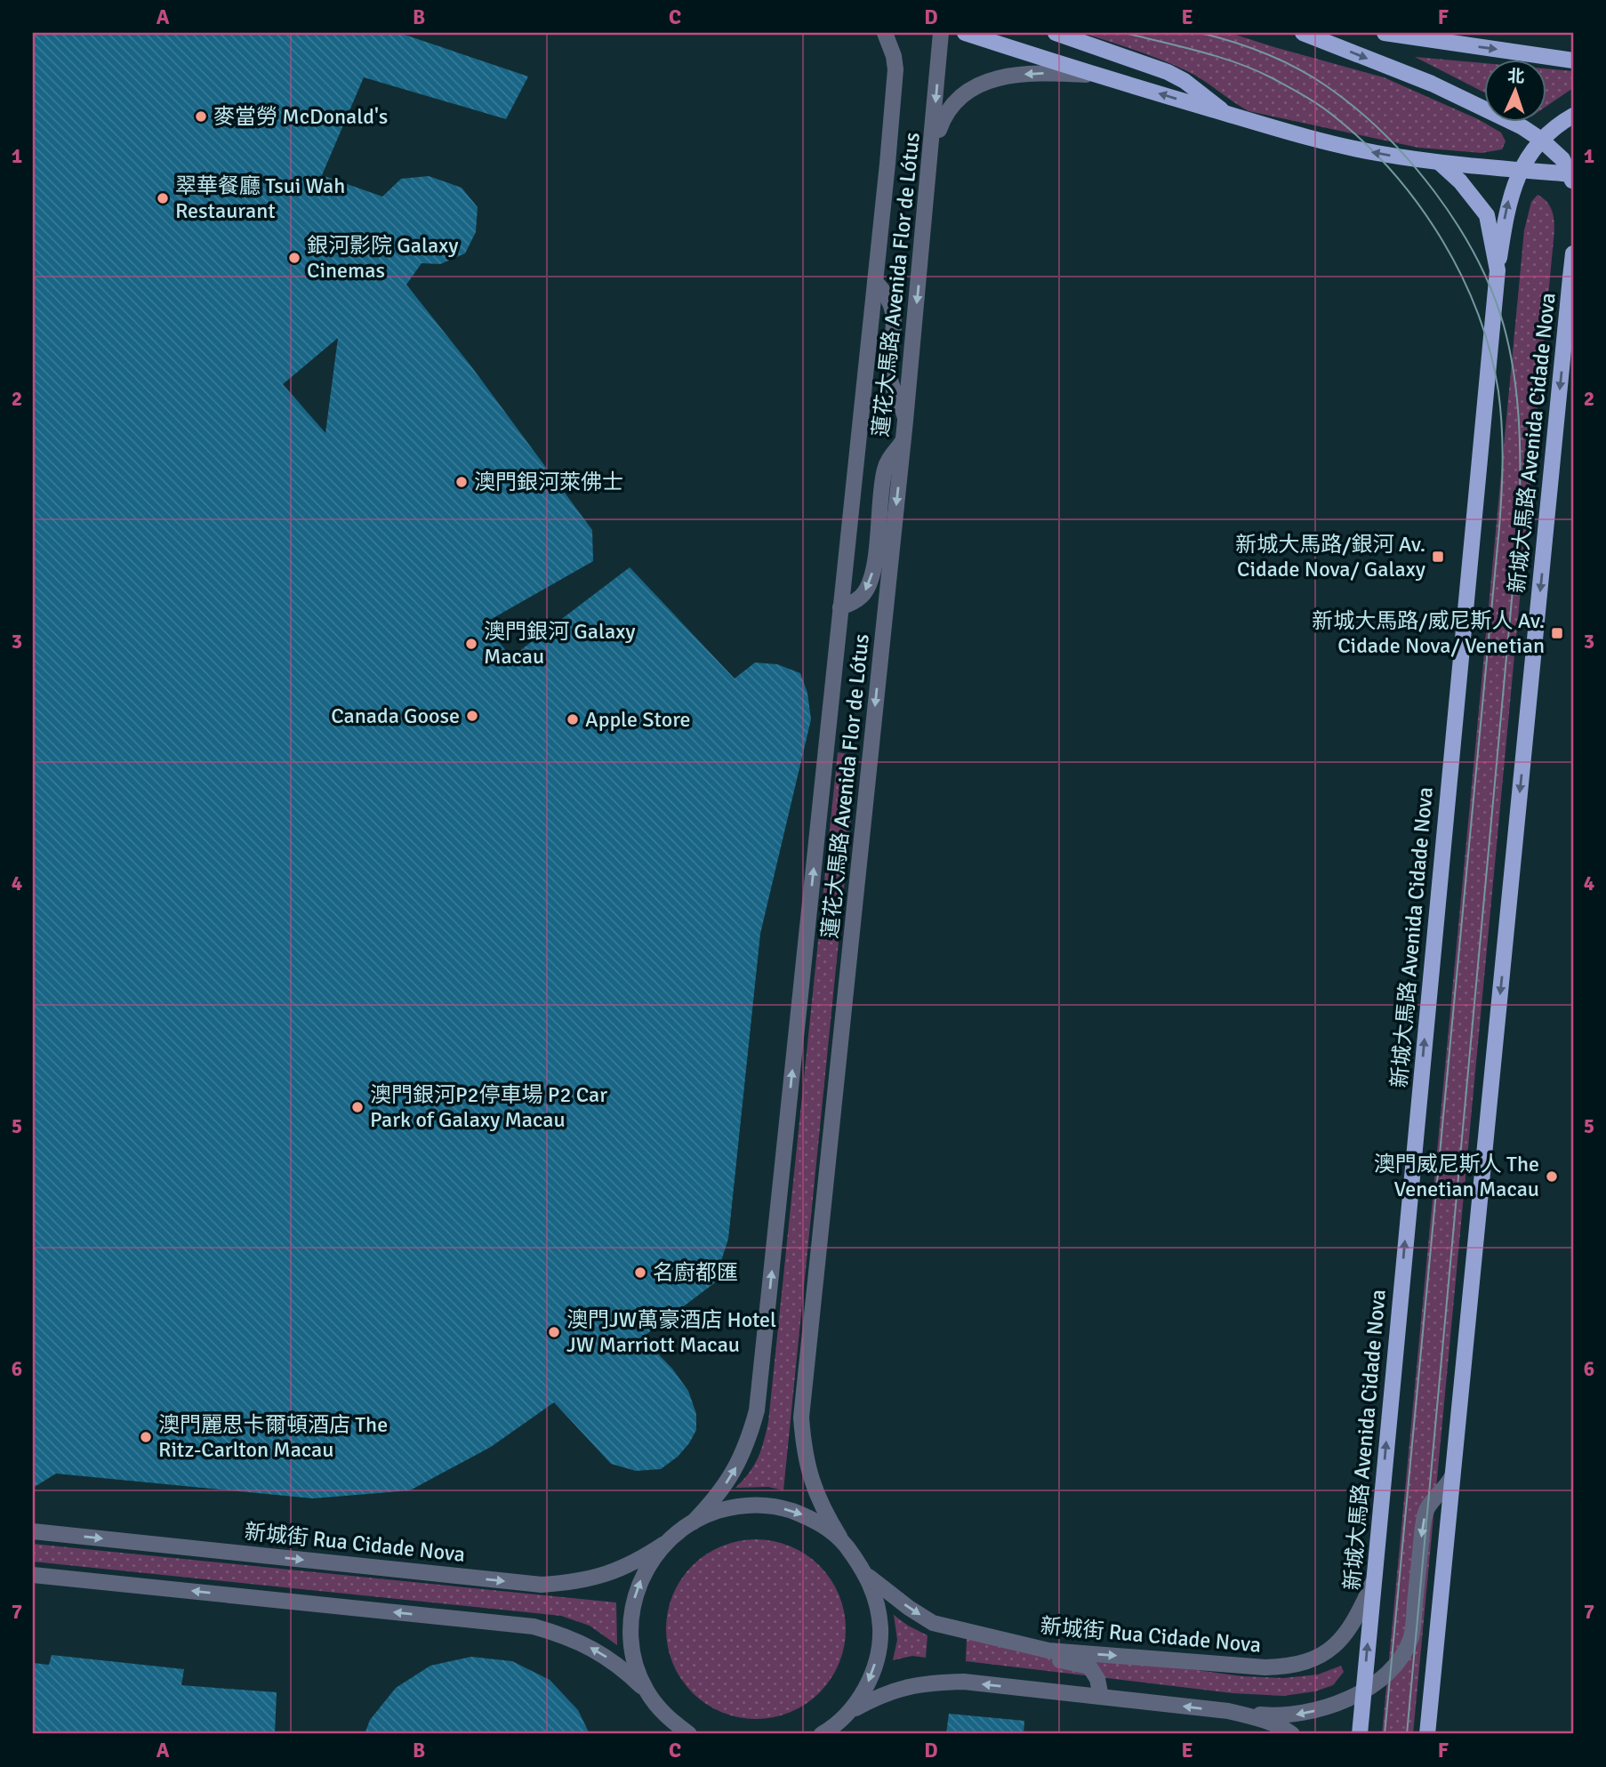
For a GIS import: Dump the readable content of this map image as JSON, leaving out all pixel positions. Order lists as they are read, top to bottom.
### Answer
{
  "streets": {
    "main road": ["新城大馬路 Avenida Cidade Nova"],
    "street": ["蓮花大馬路 Avenida Flor de Lótus", "新城街 Rua Cidade Nova"]
  },
  "crossings": [
    ["蓮花大馬路 Avenida Flor de Lótus", "新城街 Rua Cidade Nova"],
    ["新城大馬路 Avenida Cidade Nova", "新城街 Rua Cidade Nova"]
  ],
  "places": {
    "other": [
      "麥當勞 McDonald's",
      "翠華餐廳 Tsui Wah Restaurant",
      "銀河影院 Galaxy Cinemas",
      "澳門銀河萊佛士",
      "澳門銀河 Galaxy Macau",
      "Canada Goose",
      "Apple Store",
      "澳門銀河P2停車場 P2 Car Park of Galaxy Macau",
      "澳門威尼斯人 The Venetian Macau",
      "名廚都匯",
      "澳門JW萬豪酒店 Hotel JW Marriott Macau",
      "澳門麗思卡爾頓酒店 The Ritz-Carlton Macau"
    ],
    "transit": ["新城大馬路/銀河 Av. Cidade Nova/ Galaxy", "新城大馬路/威尼斯人 Av. Cidade Nova/ Venetian"]
  },
  "north": "top",
  "grid": {
    "columns": [
      "A",
      "B",
      "C",
      "D",
      "E",
      "F"
    ],
    "rows": [
      "1",
      "2",
      "3",
      "4",
      "5",
      "6",
      "7"
    ]
  }
}
